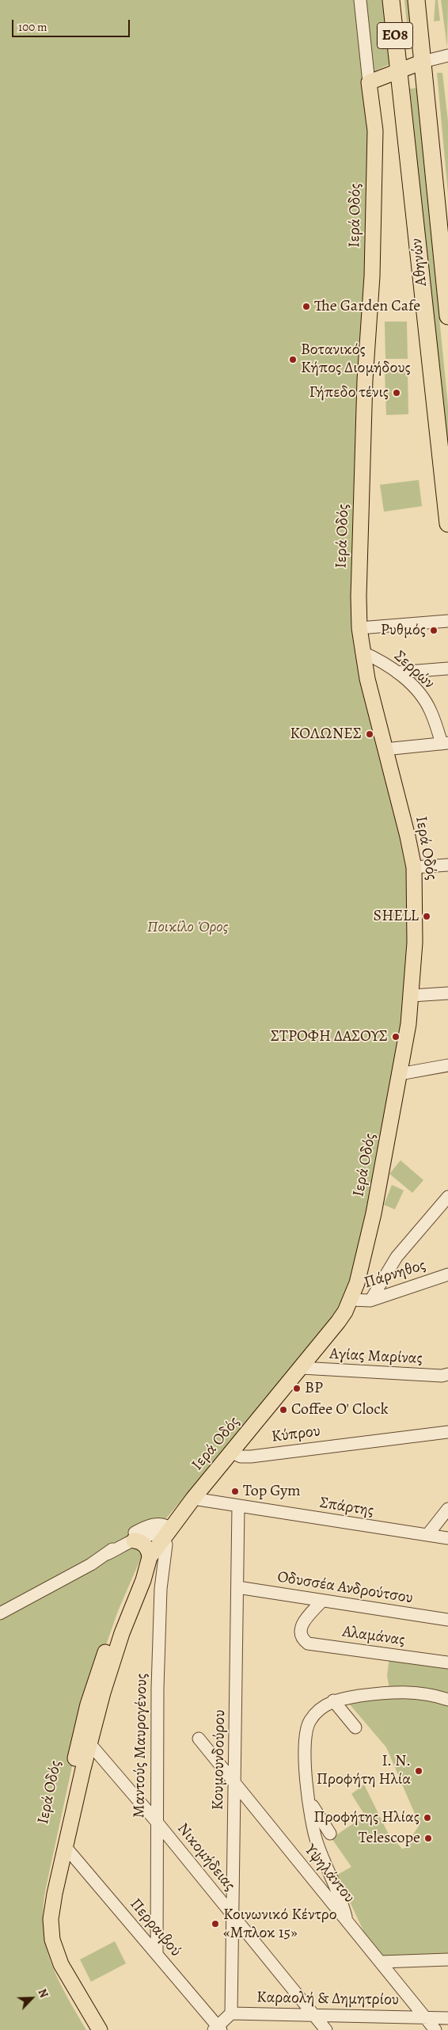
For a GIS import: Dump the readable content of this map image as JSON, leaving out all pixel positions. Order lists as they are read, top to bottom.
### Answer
{
  "streets": {
    "highway": ["ΕΟ8", "Αθηνών"],
    "main road": ["Ιερά Οδός"],
    "street": [
      "Σερρών",
      "Πάρνηθος",
      "Αγίας Μαρίνας",
      "Κύπρου",
      "Σπάρτης",
      "Οδυσσέα Ανδρούτσου",
      "Αλαμάνας",
      "Μαντούς Μαυρογένους",
      "Κουμουνδούρου",
      "Νικομήδειας",
      "Υψηλάντου",
      "Περραιβού",
      "Καραολή & Δημητρίου"
    ]
  },
  "crossings": [
    ["Ιερά Οδός", "Σερρών"],
    ["Ιερά Οδός", "Πάρνηθος"],
    ["Ιερά Οδός", "Αγίας Μαρίνας"],
    ["Ιερά Οδός", "Κύπρου"],
    ["Ιερά Οδός", "Σπάρτης"],
    ["Ιερά Οδός", "Μαντούς Μαυρογένους"],
    ["Ιερά Οδός", "Νικομήδειας"],
    ["Ιερά Οδός", "Περραιβού"],
    ["Σπάρτης", "Κουμουνδούρου"],
    ["Οδυσσέα Ανδρούτσου", "Αλαμάνας"],
    ["Οδυσσέα Ανδρούτσου", "Κουμουνδούρου"],
    ["Μαντούς Μαυρογένους", "Νικομήδειας"],
    ["Μαντούς Μαυρογένους", "Περραιβού"],
    ["Κουμουνδούρου", "Νικομήδειας"],
    ["Κουμουνδούρου", "Υψηλάντου"],
    ["Κουμουνδούρου", "Καραολή & Δημητρίου"],
    ["Νικομήδειας", "Καραολή & Δημητρίου"],
    ["Υψηλάντου", "Καραολή & Δημητρίου"]
  ],
  "parks": ["Ποικίλο Όρος"],
  "places": [
    "The Garden Cafe",
    "Βοτανικός Κήπος Διομήδους",
    "Γήπεδο τένις",
    "Ρυθμός",
    "ΚΟΛΩΝΕΣ",
    "SHELL",
    "ΣΤΡΟΦΗ ΔΑΣΟΥΣ",
    "BP",
    "Coffee O' Clock",
    "Top Gym",
    "Ι. Ν. Προφήτη Ηλία",
    "Προφήτης Ηλίας",
    "Telescope",
    "Κοινωνικό Κέντρο «Μπλοκ 15»"
  ],
  "scale_bar": "100 m",
  "north": "top right"
}
